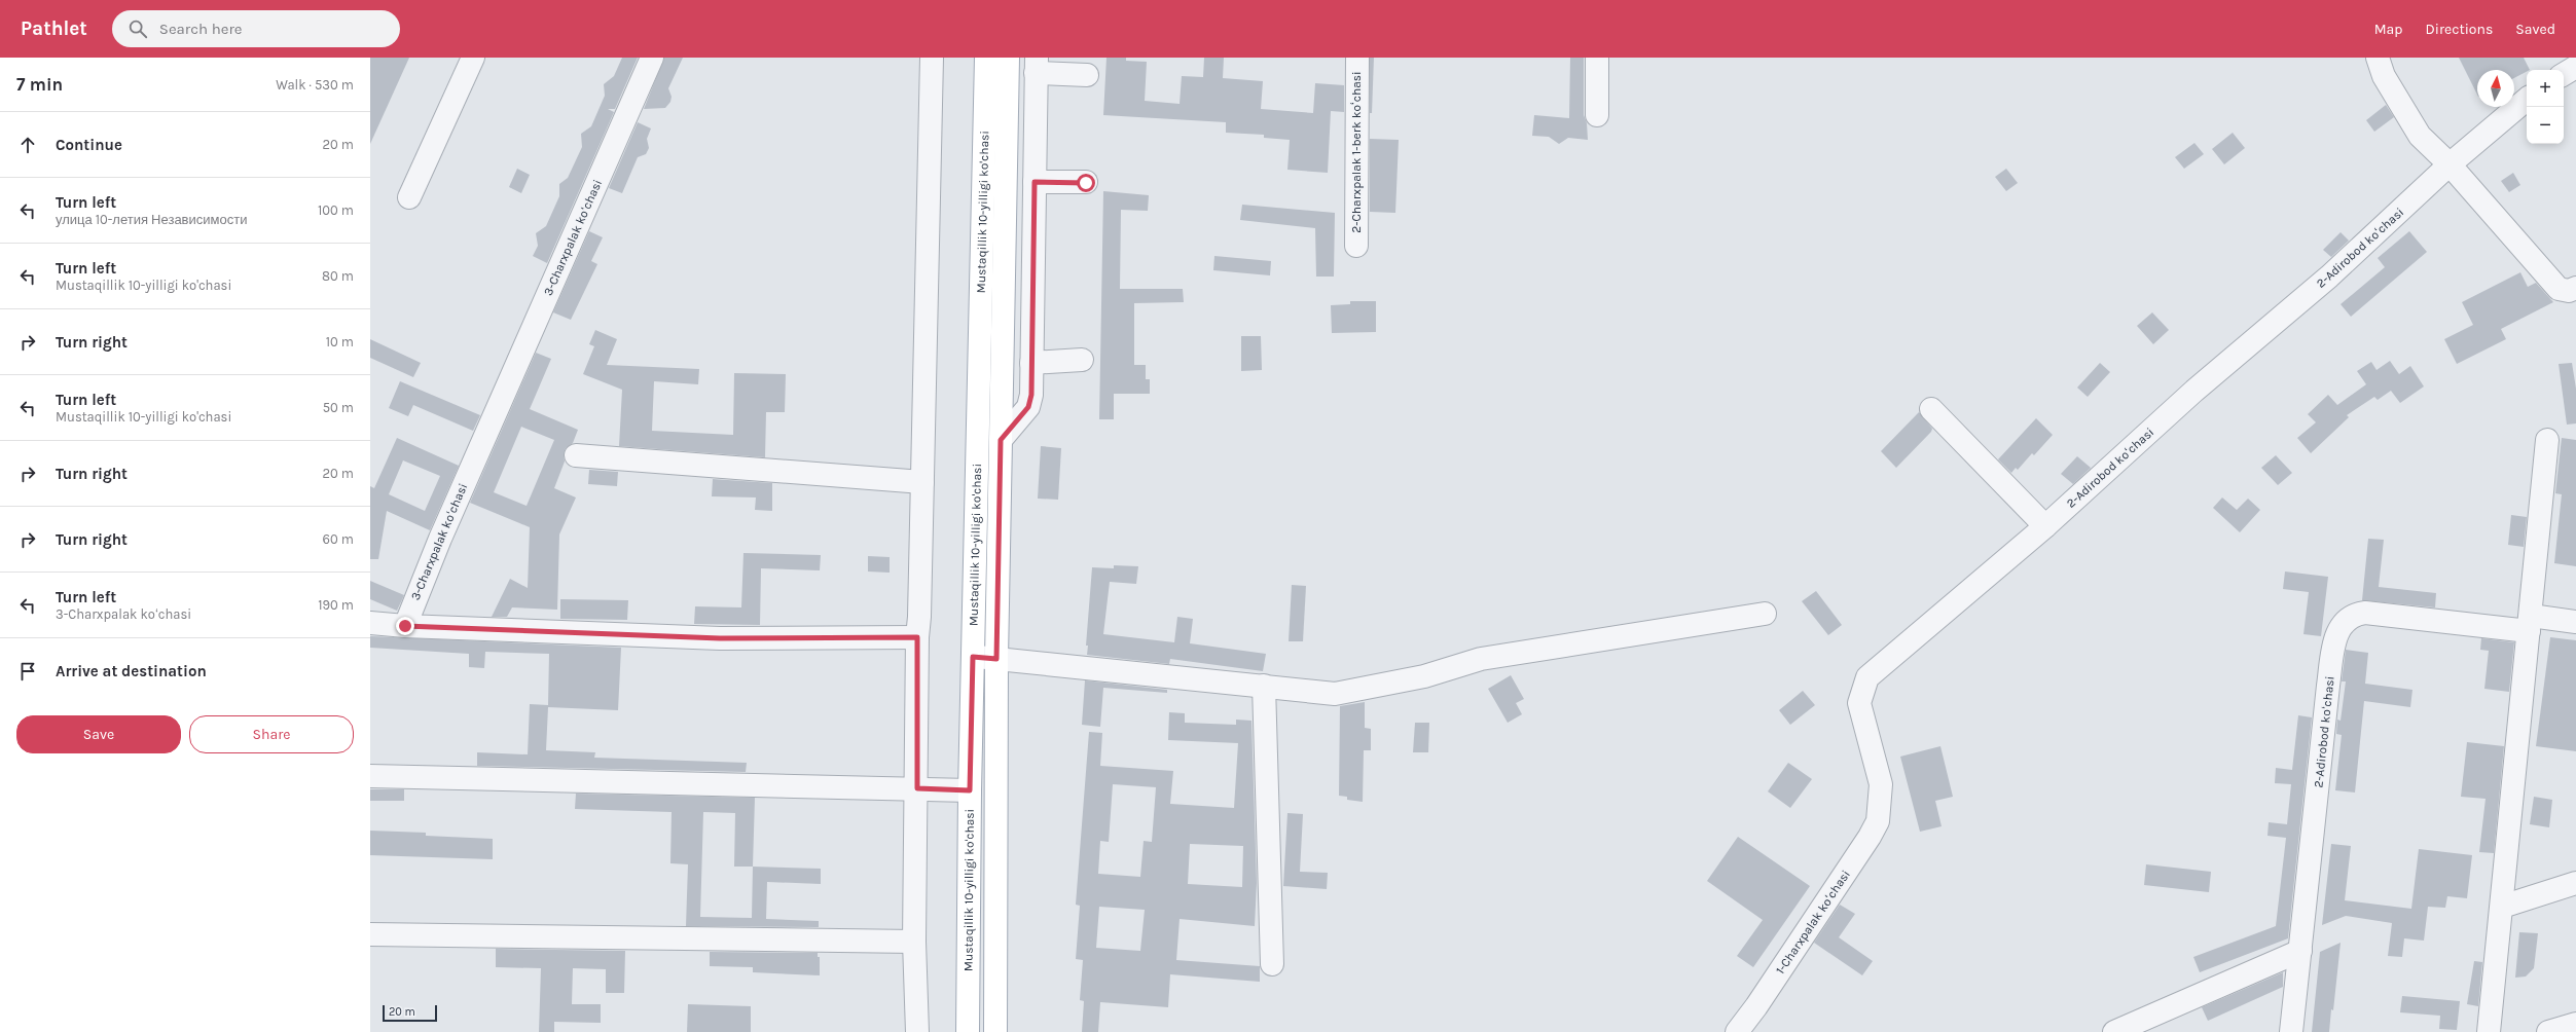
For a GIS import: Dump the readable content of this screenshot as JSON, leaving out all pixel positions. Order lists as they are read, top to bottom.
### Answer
{
  "streets": {
    "main road": ["Mustaqillik 10-yilligi ko'chasi"],
    "street": [
      "2-Charxpalak 1-berk koʻchasi",
      "3-Charxpalak koʻchasi",
      "2-Adirobod koʻchasi",
      "1-Charxpalak koʻchasi"
    ]
  },
  "crossings": [
    ["2-Adirobod koʻchasi", "1-Charxpalak koʻchasi"]
  ],
  "scale_bar": "20 m",
  "north": "top",
  "page": {
    "header": "Pathlet",
    "search": "Search here",
    "nav": ["Map", "Directions", "Saved"],
    "heading": ["7 min", "Walk · 530 m"],
    "map_buttons": ["+", "−"],
    "list": [
      ["Continue", "20 m"],
      ["Turn left", "улица 10-летия Независимости", "100 m"],
      ["Turn left", "Mustaqillik 10-yilligi ko'chasi", "80 m"],
      ["Turn right", "10 m"],
      ["Turn left", "Mustaqillik 10-yilligi ko'chasi", "50 m"],
      ["Turn right", "20 m"],
      ["Turn right", "60 m"],
      ["Turn left", "3-Charxpalak koʻchasi", "190 m"],
      "Arrive at destination"
    ],
    "buttons": ["Save", "Share"],
    "scale": "20 m"
  }
}
